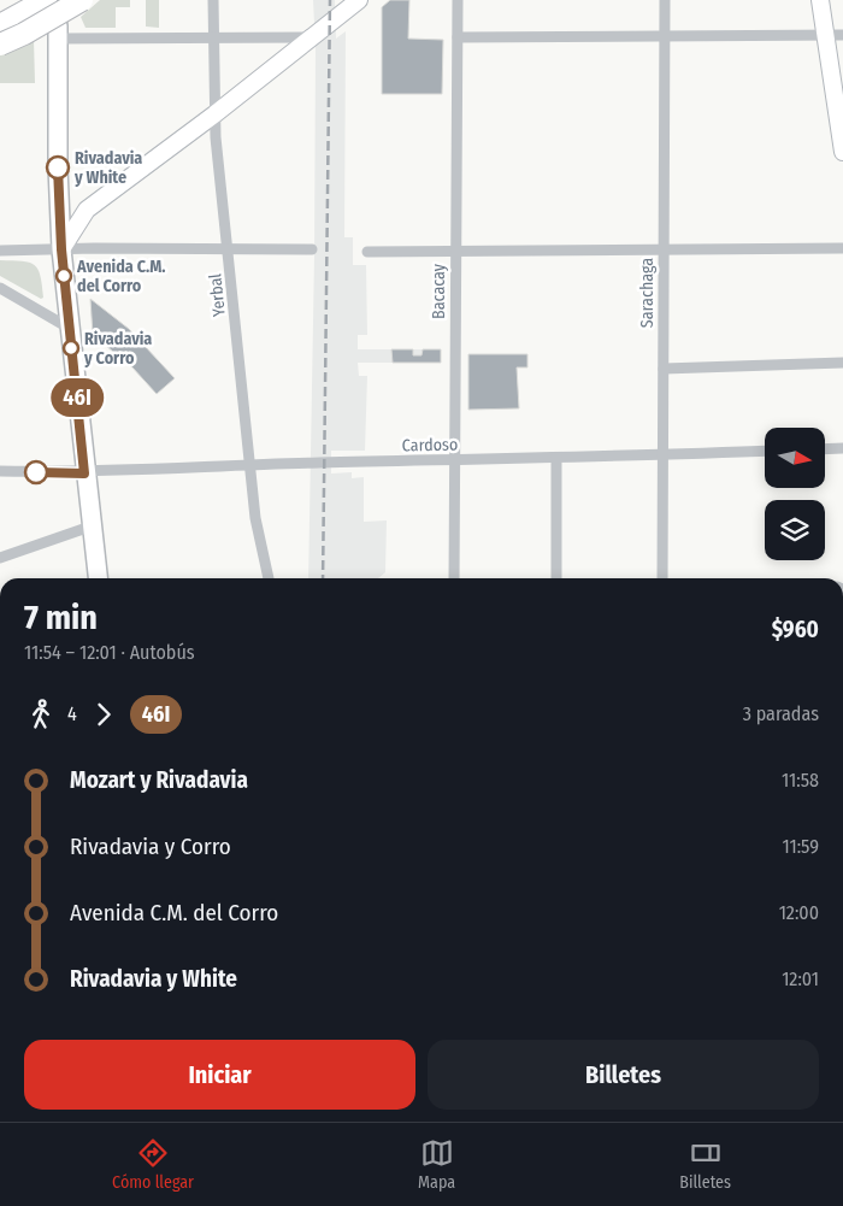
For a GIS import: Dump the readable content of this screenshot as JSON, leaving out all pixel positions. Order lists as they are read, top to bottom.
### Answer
{
  "streets": {
    "street": [
      "Bacacay",
      "Sarachaga",
      "Yerbal",
      "Cardoso"
    ]
  },
  "crossings": [
    ["Bacacay", "Cardoso"],
    ["Sarachaga", "Cardoso"],
    ["Yerbal", "Cardoso"]
  ],
  "places": ["Rivadavia y White", "Avenida C.M. del Corro", "Rivadavia y Corro"],
  "lines": ["bus line 46I"],
  "north": "right",
  "page": {
    "on_map": "46I",
    "heading": ["7 min", "11:54 – 12:01 · Autobús", "$960"],
    "legs": ["4", "46I", "3 paradas"],
    "list": [
      {
        "name": "Mozart y Rivadavia",
        "value": "11:58"
      },
      {
        "name": "Rivadavia y Corro",
        "value": "11:59"
      },
      {
        "name": "Avenida C.M. del Corro",
        "value": "12:00"
      },
      {
        "name": "Rivadavia y White",
        "value": "12:01"
      }
    ],
    "buttons": ["Iniciar", "Billetes"],
    "tabs": ["Cómo llegar", "Mapa", "Billetes"]
  }
}
